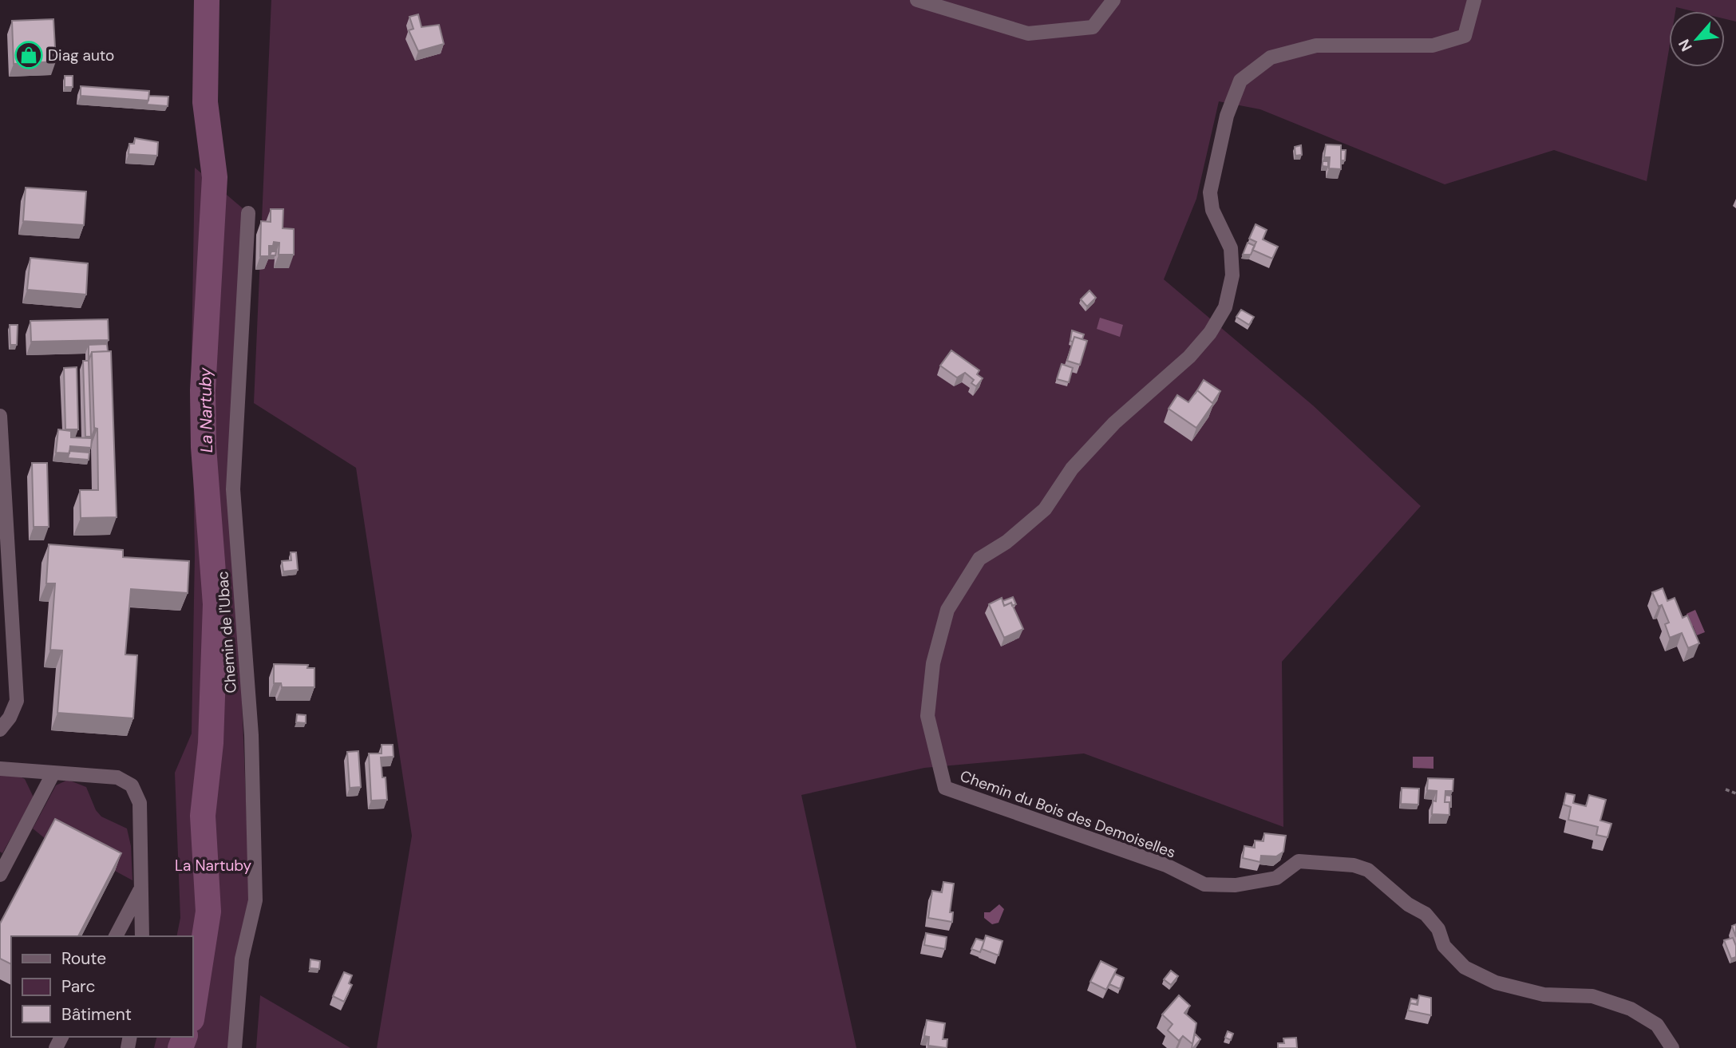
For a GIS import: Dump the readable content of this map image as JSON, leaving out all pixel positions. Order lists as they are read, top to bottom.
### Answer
{
  "streets": {
    "street": ["Chemin de l'Ubac", "Chemin du Bois des Demoiselles"]
  },
  "water": ["La Nartuby"],
  "parks": ["La Nartuby"],
  "places": {
    "shop": ["Diag auto"]
  },
  "legend": ["Route", "Parc", "Bâtiment"],
  "north": "bottom left"
}
